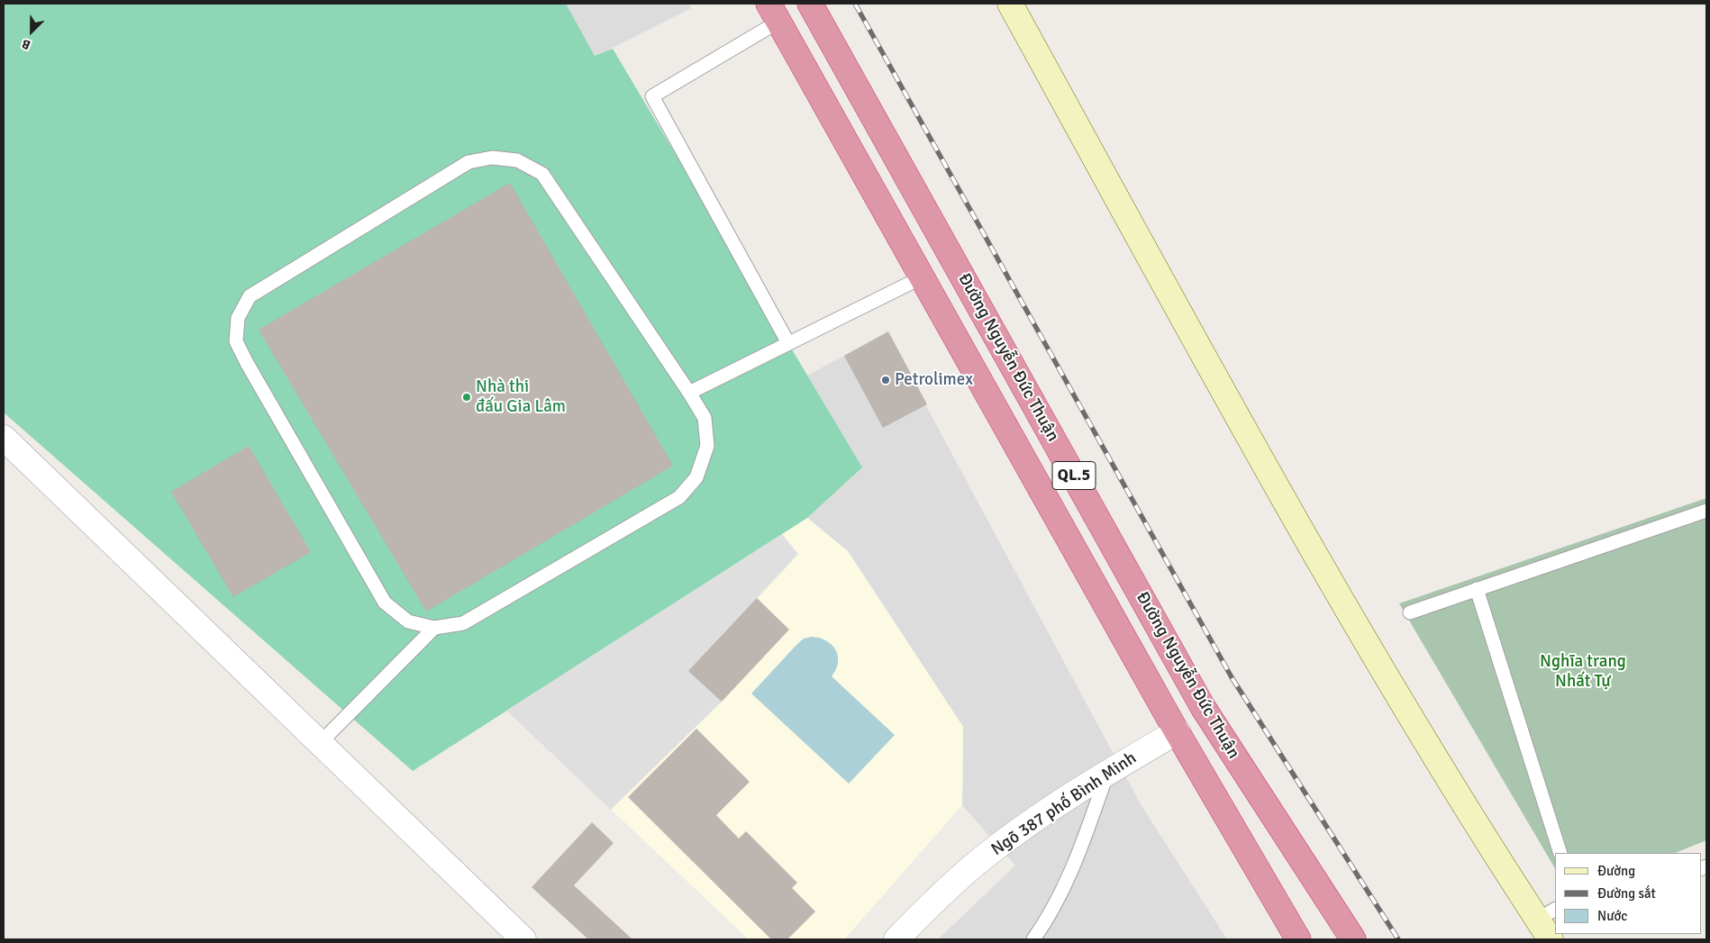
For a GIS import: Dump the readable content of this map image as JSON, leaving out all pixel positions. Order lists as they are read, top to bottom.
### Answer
{
  "streets": {
    "highway": ["Đường Nguyễn Đức Thuận", "QL.5"],
    "street": ["Ngõ 387 phố Bình Minh"]
  },
  "crossings": [
    ["QL.5", "Ngõ 387 phố Bình Minh"]
  ],
  "parks": ["Nghĩa trang Nhất Tự"],
  "places": ["Petrolimex", "Nhà thi đấu Gia Lâm"],
  "legend": ["Đường", "Đường sắt", "Nước"],
  "north": "bottom left"
}
